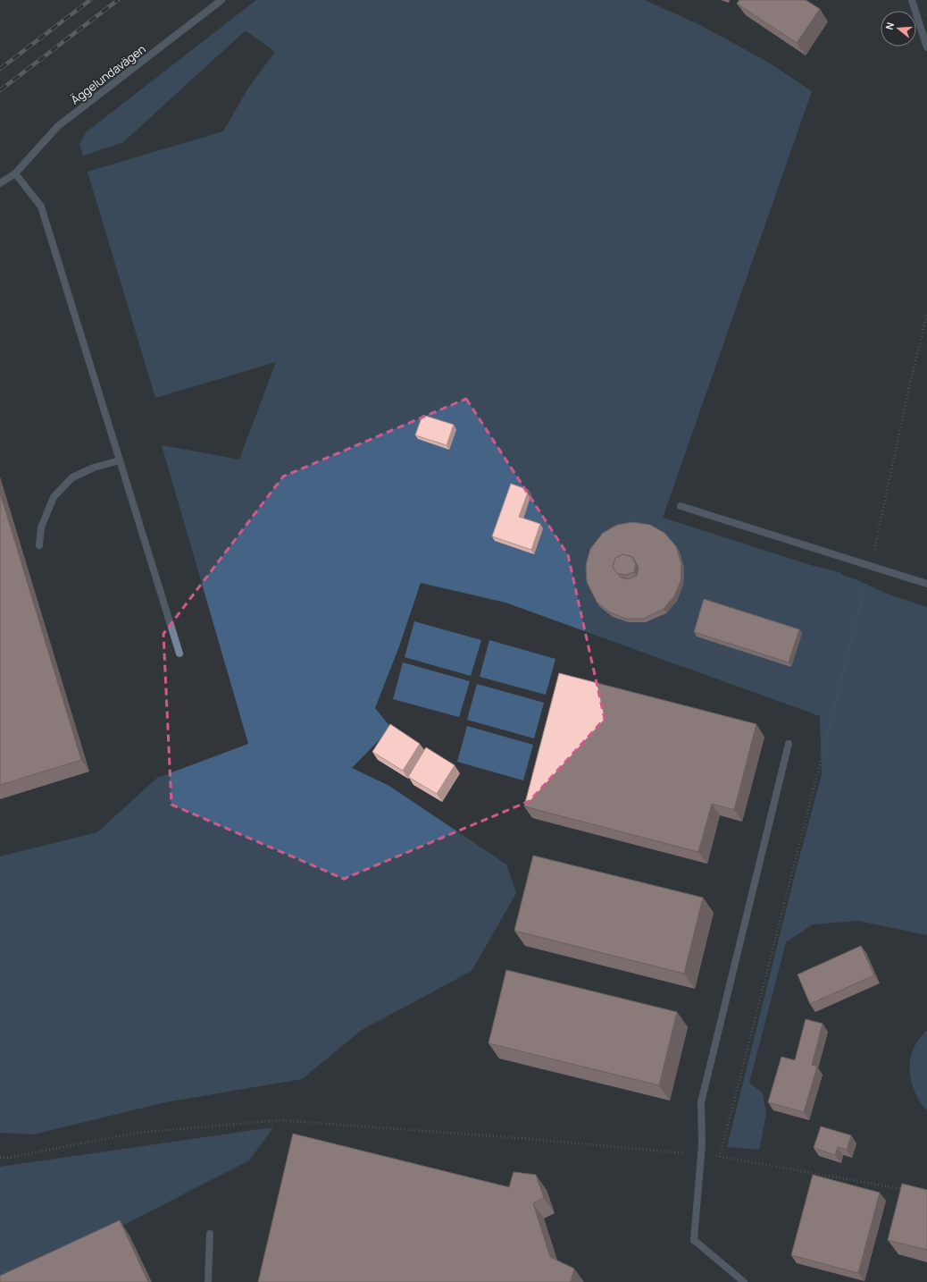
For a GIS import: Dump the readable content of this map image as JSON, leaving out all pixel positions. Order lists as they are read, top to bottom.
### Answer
{
  "streets": {
    "street": ["Äggelundavägen"]
  },
  "north": "left"
}
